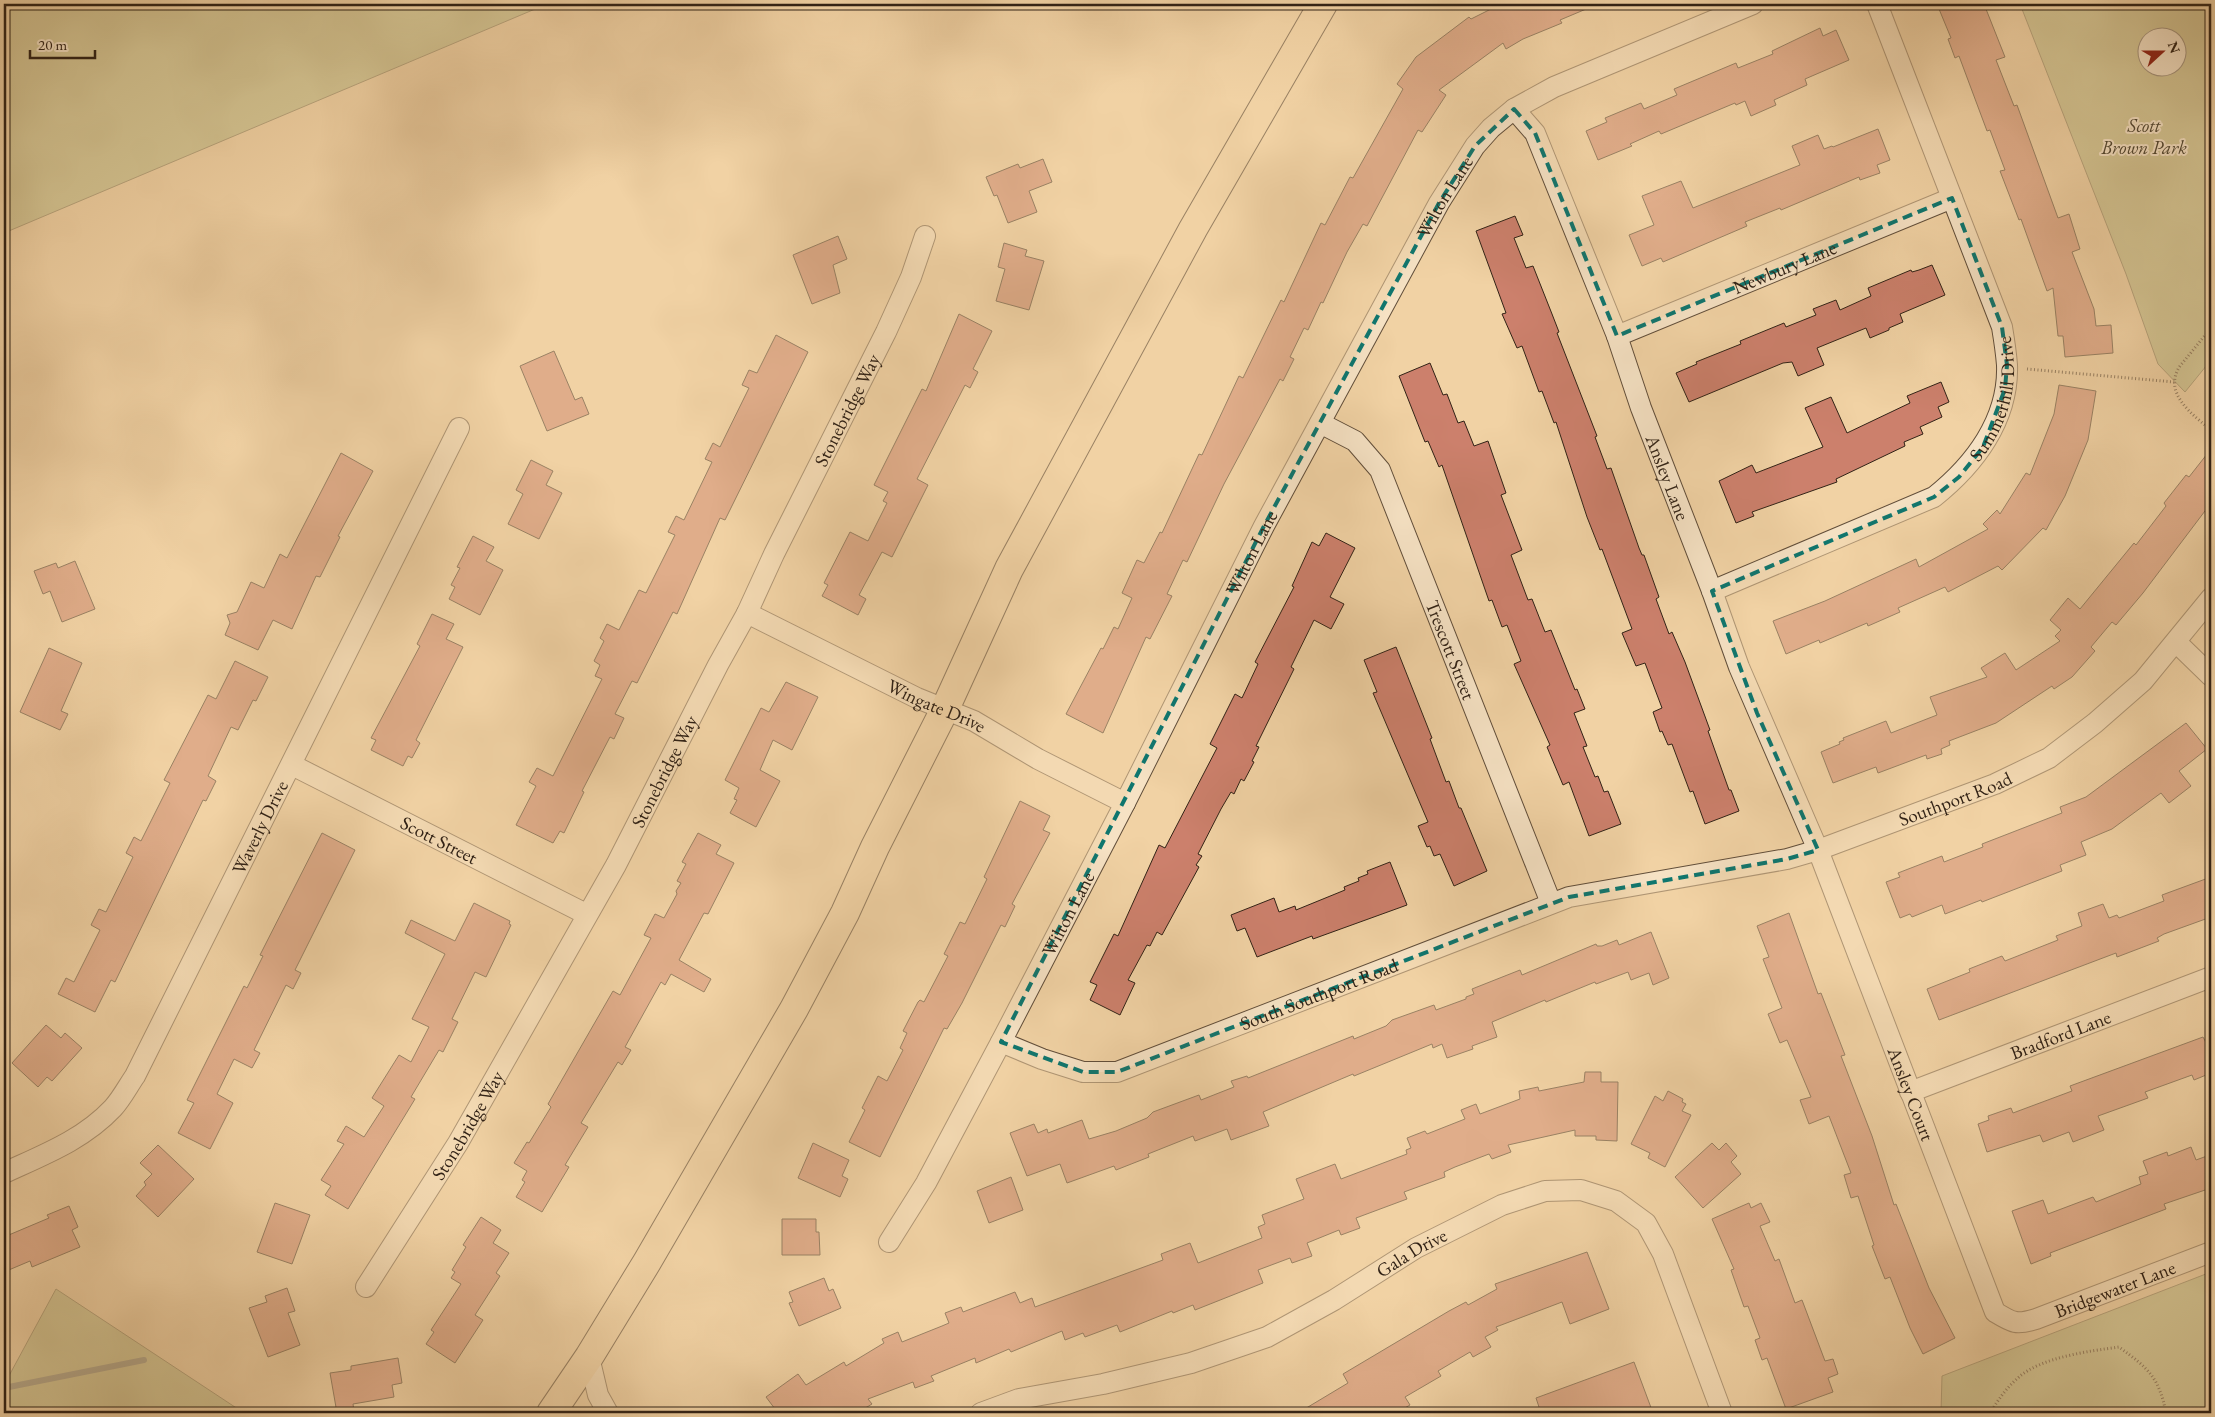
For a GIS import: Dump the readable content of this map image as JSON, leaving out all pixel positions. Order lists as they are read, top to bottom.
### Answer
{
  "streets": {
    "street": [
      "Wilton Lane",
      "Newbury Lane",
      "Summerhill Drive",
      "Stonebridge Way",
      "Ansley Lane",
      "Trescott Street",
      "Wingate Drive",
      "Southport Road",
      "Waverly Drive",
      "Scott Street",
      "South Southport Road",
      "Bradford Lane",
      "Ansley Court",
      "Gala Drive",
      "Bridgewater Lane"
    ]
  },
  "crossings": [
    ["Wilton Lane", "Ansley Lane"],
    ["Wilton Lane", "Trescott Street"],
    ["Wilton Lane", "Wingate Drive"],
    ["Wilton Lane", "South Southport Road"],
    ["Newbury Lane", "Summerhill Drive"],
    ["Newbury Lane", "Ansley Lane"],
    ["Summerhill Drive", "Ansley Lane"],
    ["Stonebridge Way", "Wingate Drive"],
    ["Stonebridge Way", "Scott Street"],
    ["Ansley Lane", "Southport Road"],
    ["Ansley Lane", "Ansley Court"],
    ["Trescott Street", "South Southport Road"],
    ["Southport Road", "South Southport Road"],
    ["Southport Road", "Ansley Court"],
    ["Waverly Drive", "Scott Street"],
    ["Bradford Lane", "Ansley Court"],
    ["Ansley Court", "Bridgewater Lane"]
  ],
  "parks": ["Scott Brown Park"],
  "scale_bar": "20 m",
  "north": "right"
}
